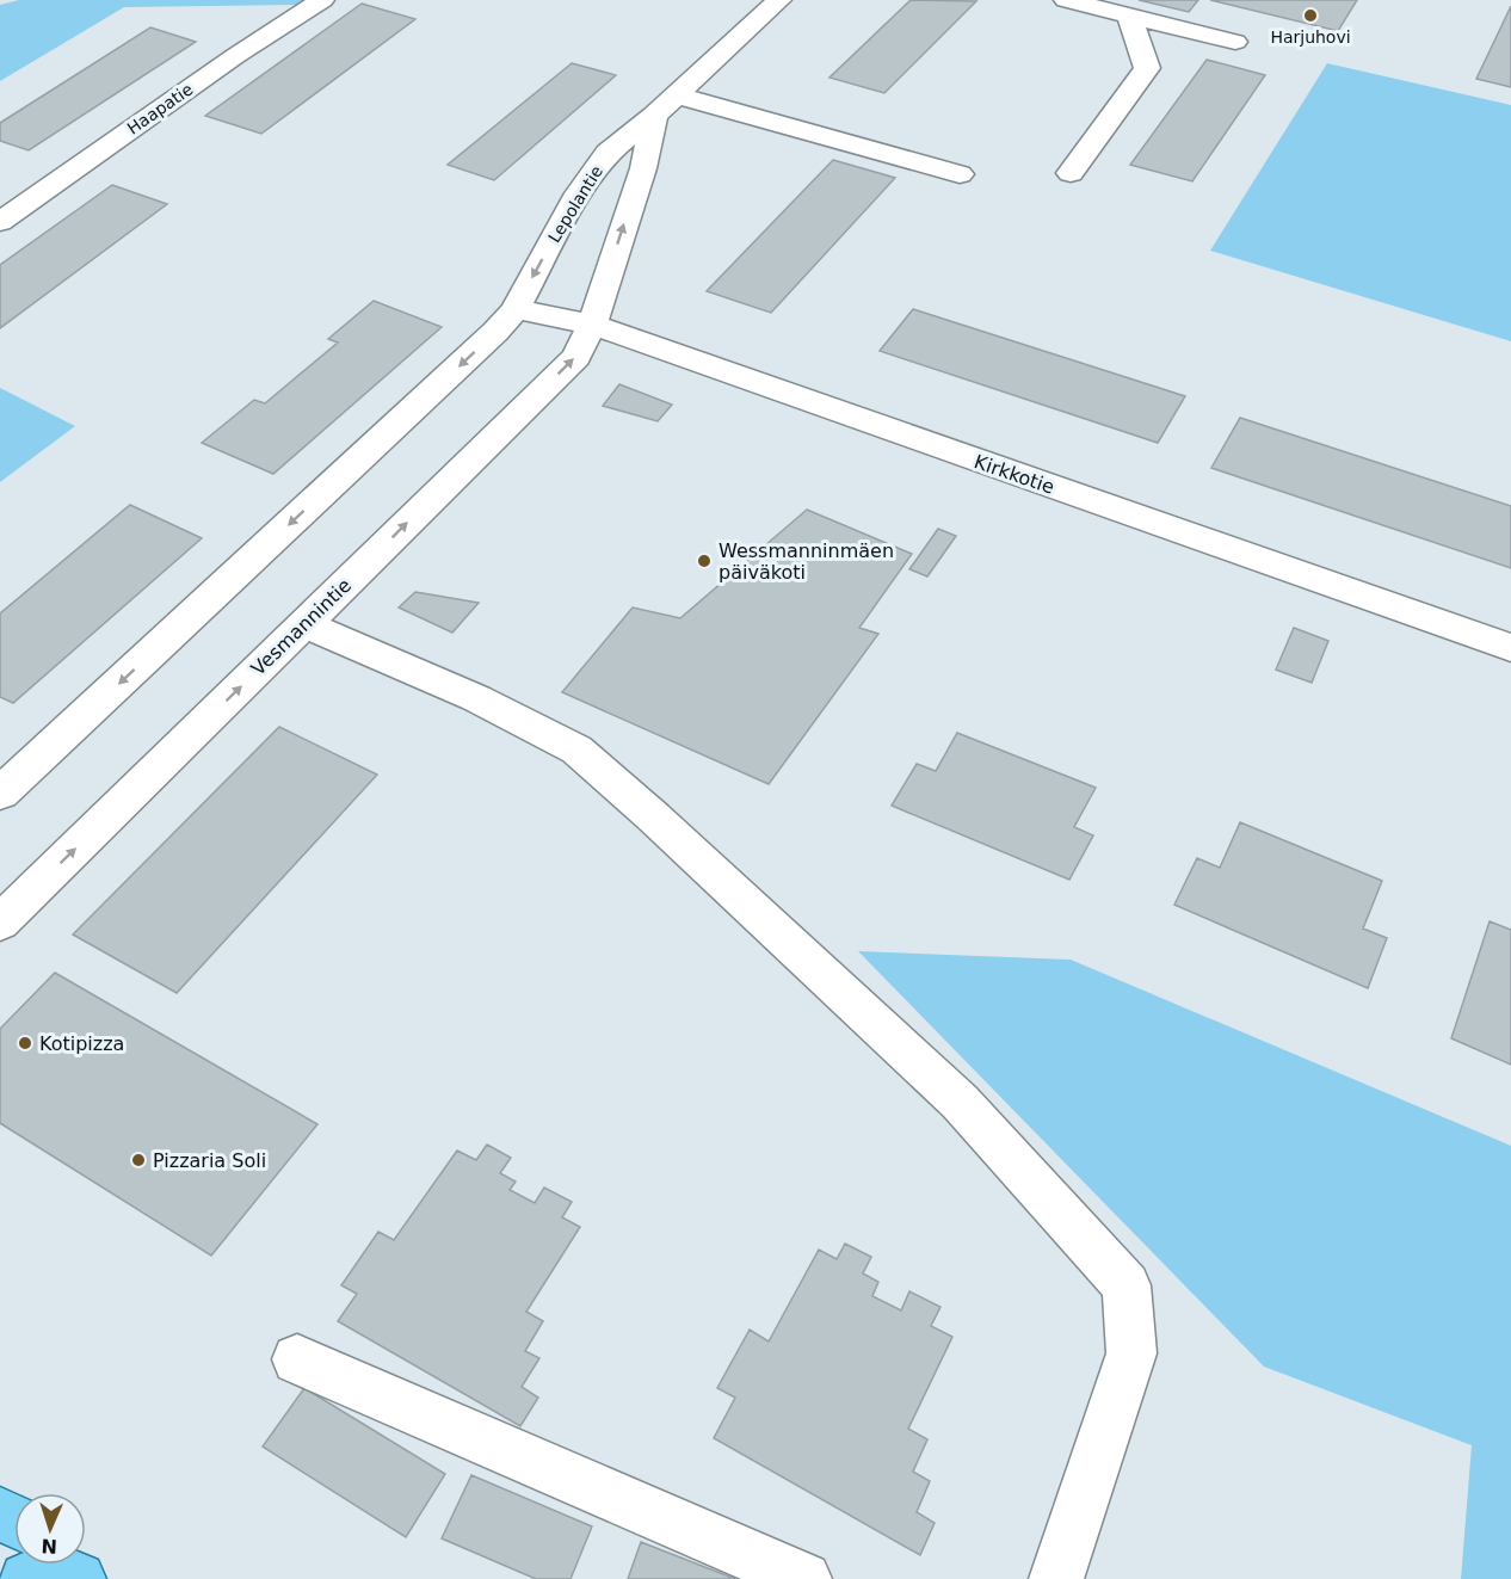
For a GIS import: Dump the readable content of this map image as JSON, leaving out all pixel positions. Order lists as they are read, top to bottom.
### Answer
{
  "streets": {
    "street": [
      "Haapatie",
      "Lepolantie",
      "Kirkkotie",
      "Vesmannintie"
    ]
  },
  "crossings": [
    ["Lepolantie", "Kirkkotie"],
    ["Kirkkotie", "Vesmannintie"]
  ],
  "places": [
    "Harjuhovi",
    "Wessmanninmäen päiväkoti",
    "Kotipizza",
    "Pizzaria Soli"
  ],
  "north": "bottom"
}
